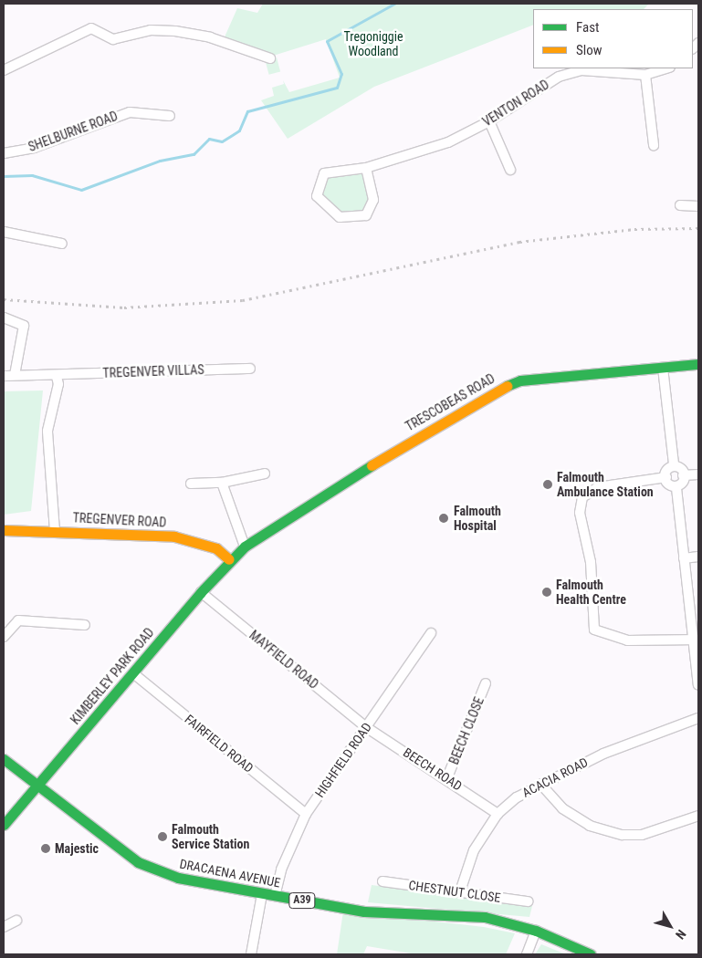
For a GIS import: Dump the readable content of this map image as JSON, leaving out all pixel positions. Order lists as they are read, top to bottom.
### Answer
{
  "streets": {
    "street": [
      "VENTON ROAD",
      "SHELBURNE ROAD",
      "TREGENVER VILLAS",
      "TRESCOBEAS ROAD",
      "TREGENVER ROAD",
      "MAYFIELD ROAD",
      "KIMBERLEY PARK ROAD",
      "BEECH CLOSE",
      "FAIRFIELD ROAD",
      "HIGHFIELD ROAD",
      "BEECH ROAD",
      "ACACIA ROAD",
      "DRACAENA AVENUE",
      "CHESTNUT CLOSE",
      "A39"
    ]
  },
  "crossings": [
    ["TRESCOBEAS ROAD", "KIMBERLEY PARK ROAD"],
    ["TREGENVER ROAD", "KIMBERLEY PARK ROAD"],
    ["MAYFIELD ROAD", "KIMBERLEY PARK ROAD"],
    ["MAYFIELD ROAD", "HIGHFIELD ROAD"],
    ["MAYFIELD ROAD", "BEECH ROAD"],
    ["KIMBERLEY PARK ROAD", "FAIRFIELD ROAD"],
    ["KIMBERLEY PARK ROAD", "DRACAENA AVENUE"],
    ["BEECH CLOSE", "BEECH ROAD"],
    ["FAIRFIELD ROAD", "HIGHFIELD ROAD"],
    ["HIGHFIELD ROAD", "BEECH ROAD"],
    ["HIGHFIELD ROAD", "DRACAENA AVENUE"],
    ["BEECH ROAD", "ACACIA ROAD"],
    ["ACACIA ROAD", "CHESTNUT CLOSE"]
  ],
  "parks": ["Tregoniggie Woodland"],
  "places": [
    "Falmouth Ambulance Station",
    "Falmouth Hospital",
    "Falmouth Health Centre",
    "Falmouth Service Station",
    "Majestic"
  ],
  "legend": ["Fast", "Slow"],
  "north": "bottom right"
}
